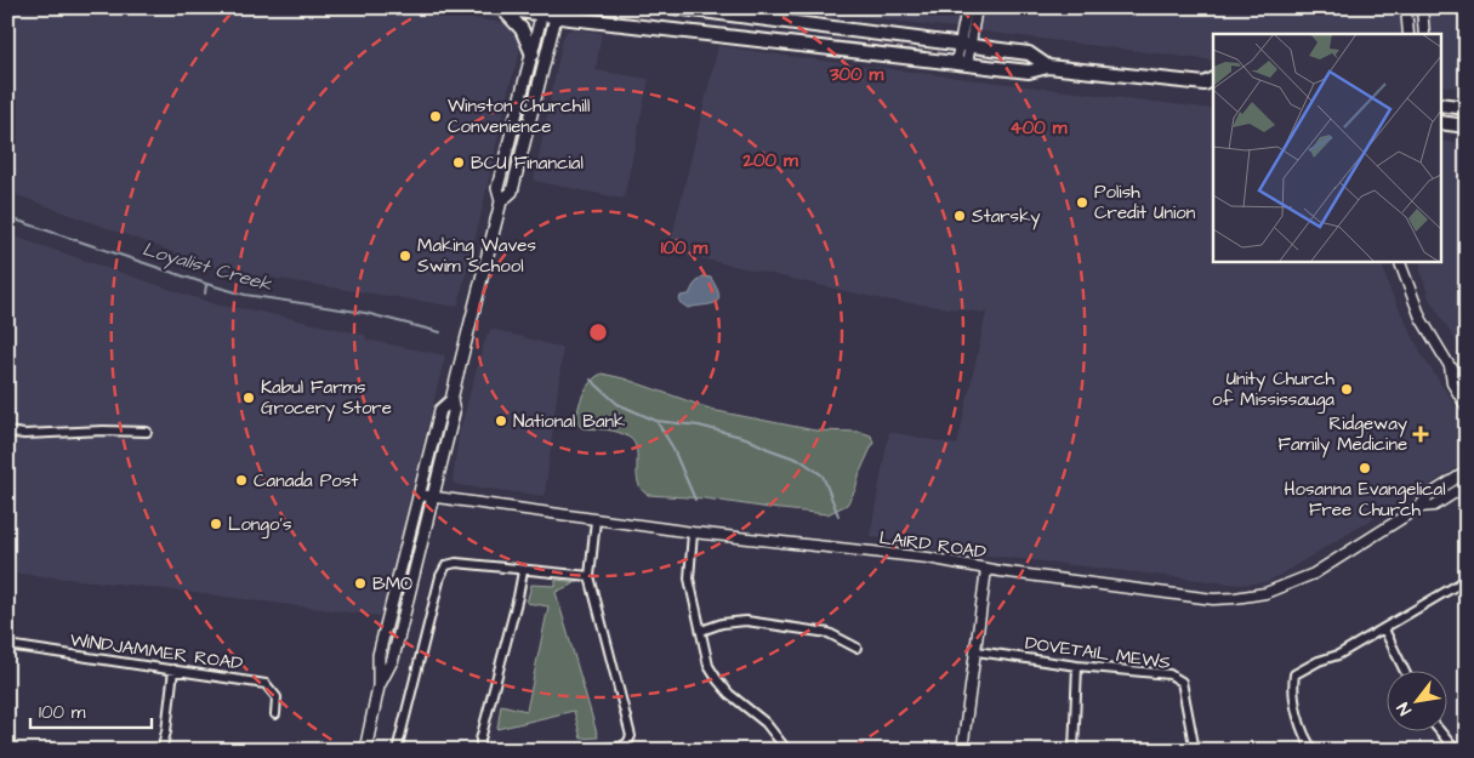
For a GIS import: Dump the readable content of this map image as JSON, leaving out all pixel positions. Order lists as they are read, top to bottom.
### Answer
{
  "streets": {
    "street": ["LAIRD ROAD", "WINDJAMMER ROAD", "DOVETAIL MEWS"]
  },
  "water": ["Loyalist Creek"],
  "places": {
    "other": [
      "Winston Churchill Convenience",
      "BCU Financial",
      "Polish Credit Union",
      "Starsky",
      "Making Waves Swim School",
      "Unity Church of Mississauga",
      "Kabul Farms Grocery Store",
      "National Bank",
      "Hosanna Evangelical Free Church",
      "Canada Post",
      "Longo's",
      "BMO"
    ],
    "health": ["Ridgeway Family Medicine"]
  },
  "scale_bar": "100 m",
  "north": "bottom left",
  "rings": [
    "300 m",
    "400 m",
    "200 m",
    "100 m"
  ]
}
